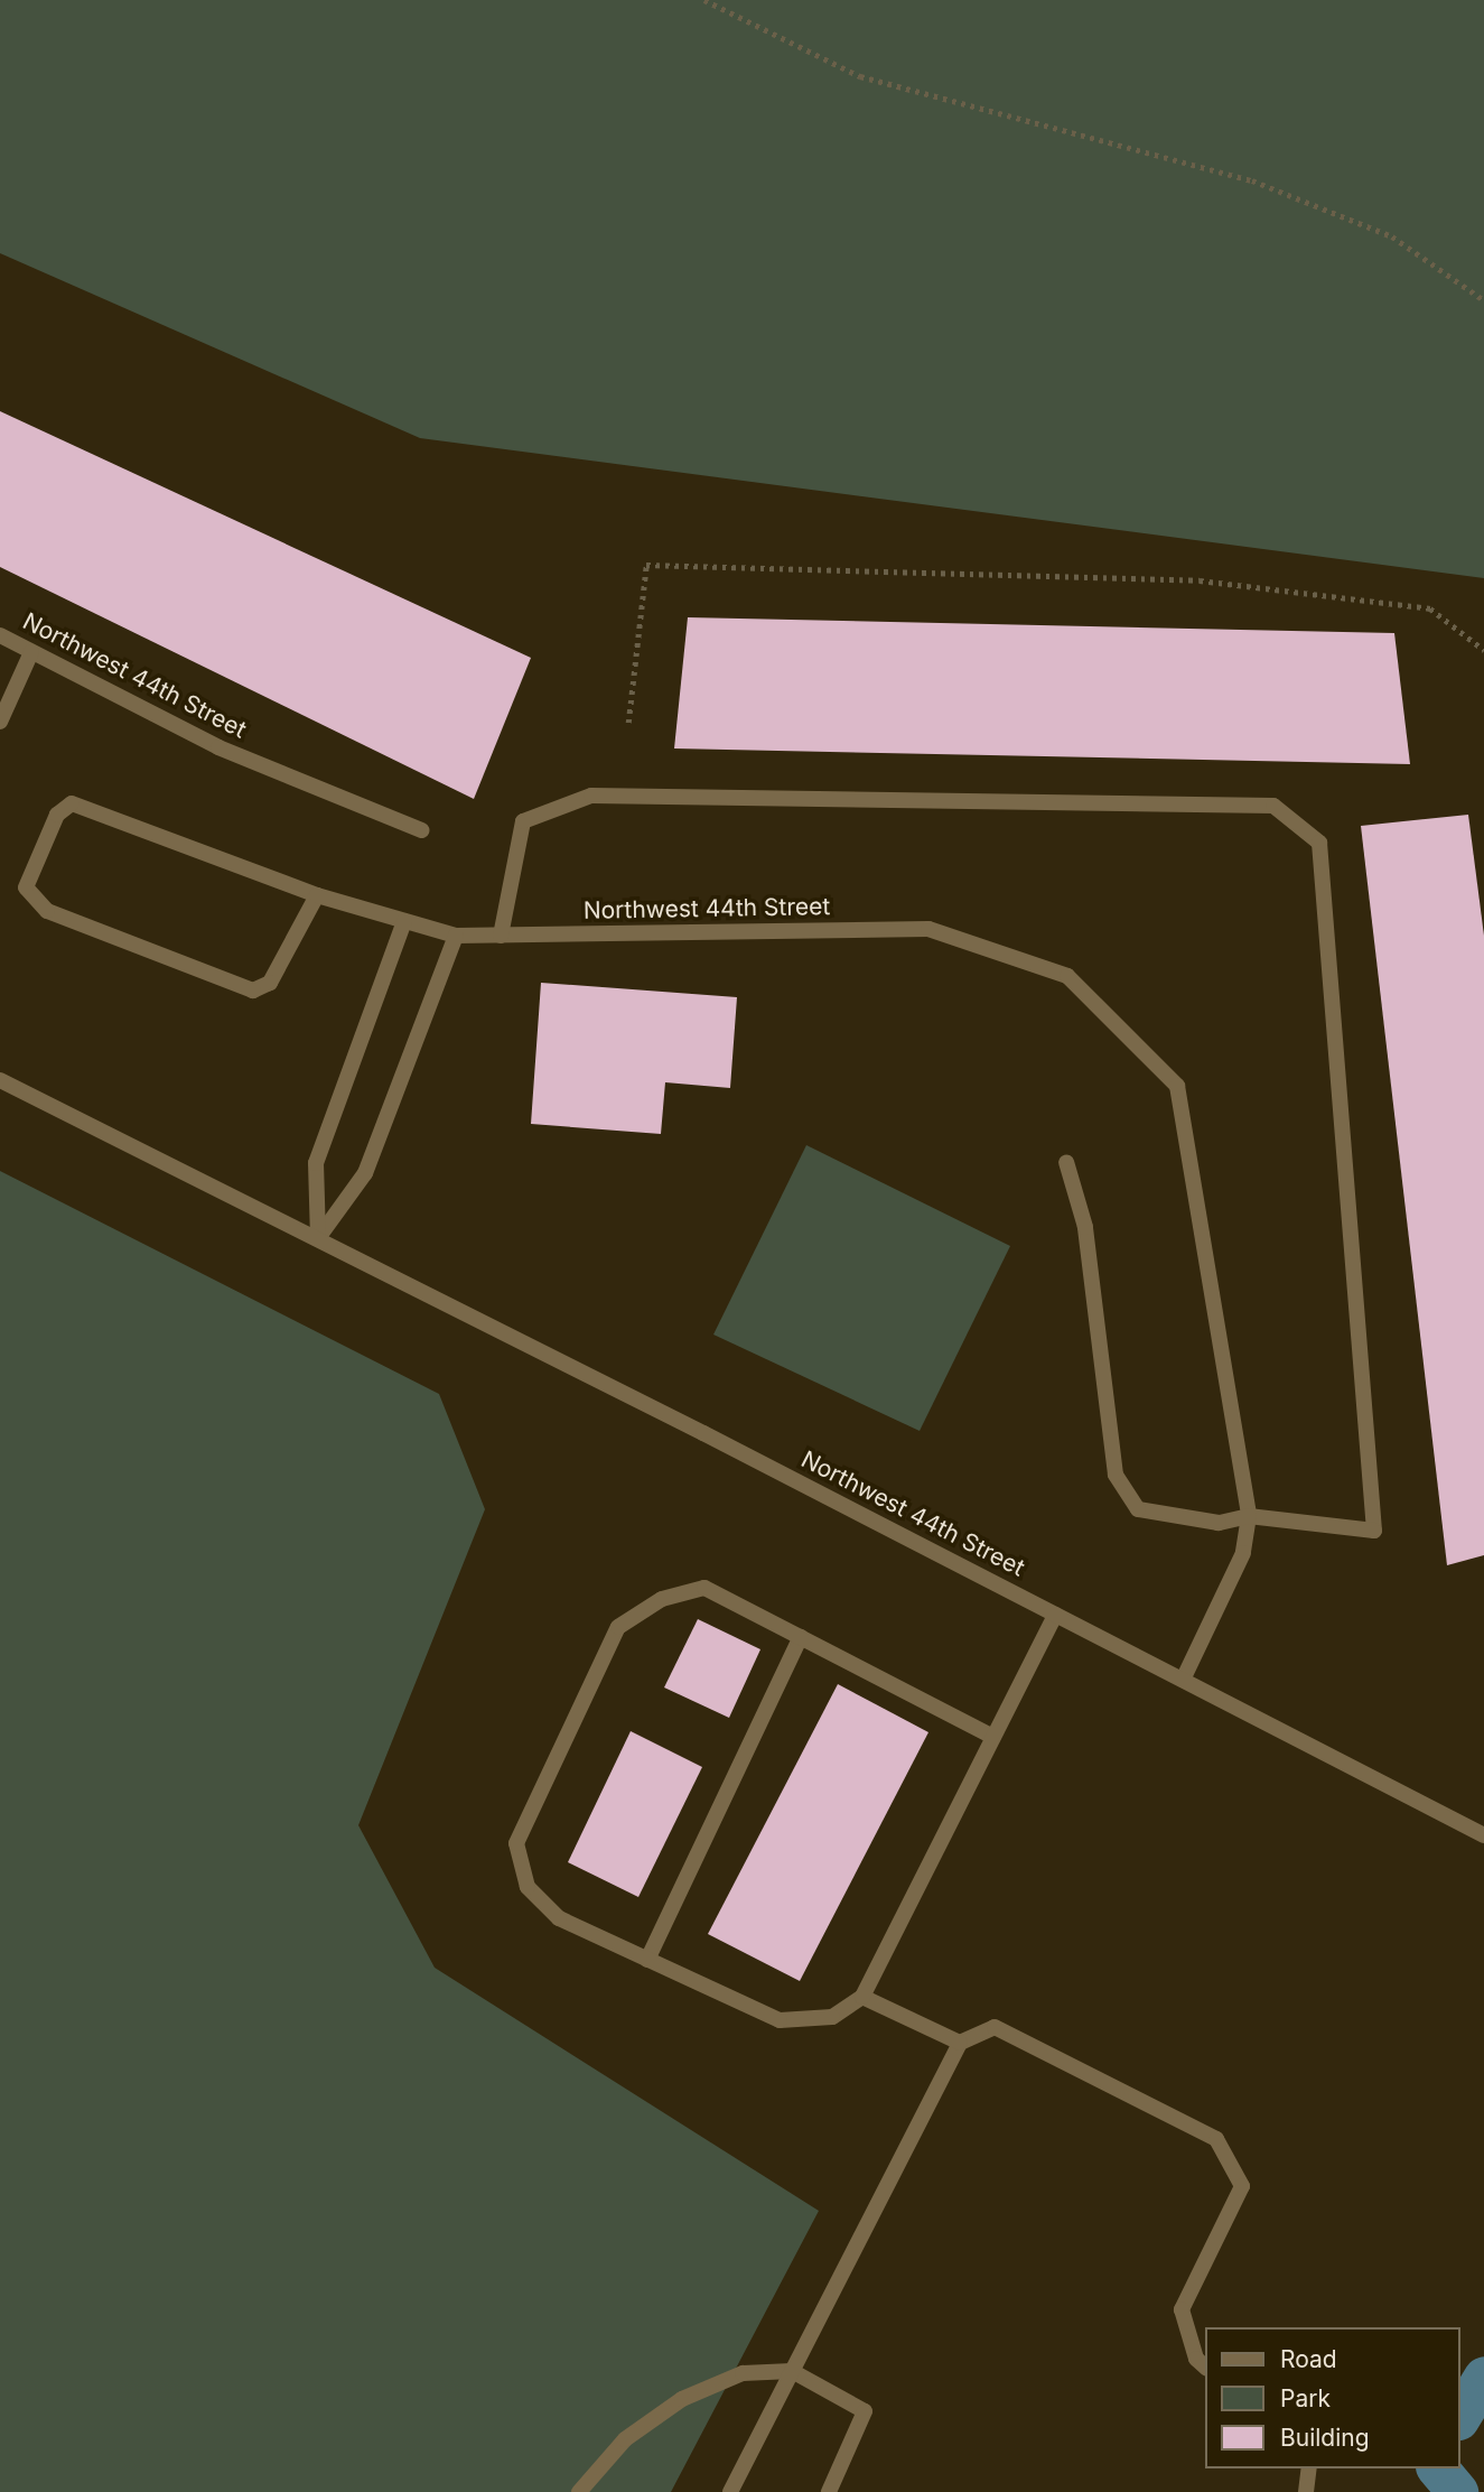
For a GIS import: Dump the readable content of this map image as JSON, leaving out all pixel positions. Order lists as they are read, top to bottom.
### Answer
{
  "streets": {
    "street": ["Northwest 44th Street"]
  },
  "legend": ["Road", "Park", "Building"]
}
